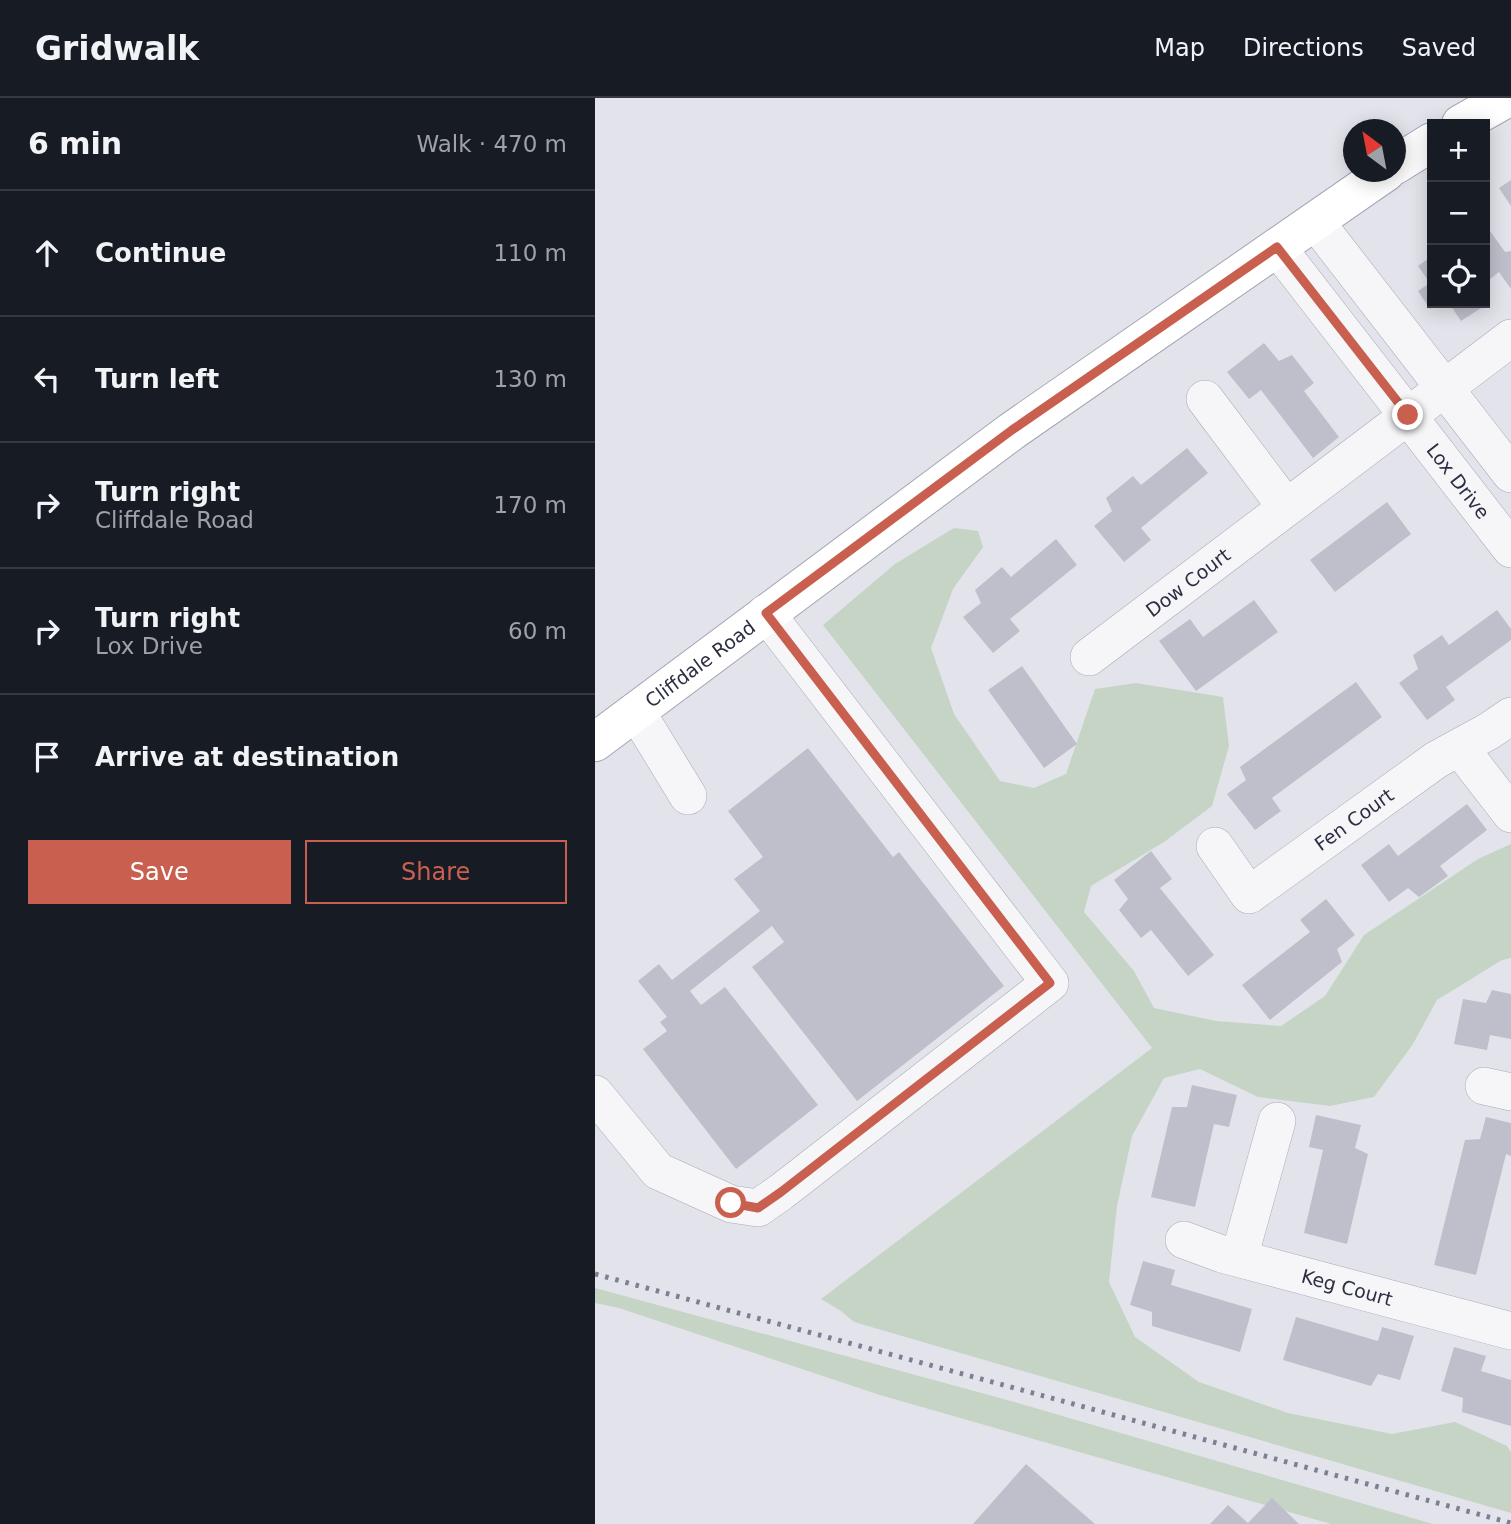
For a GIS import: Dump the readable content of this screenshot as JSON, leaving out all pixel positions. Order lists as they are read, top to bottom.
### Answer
{
  "streets": {
    "main road": ["Cliffdale Road"],
    "street": [
      "Lox Drive",
      "Dow Court",
      "Fen Court",
      "Keg Court"
    ]
  },
  "crossings": [
    ["Lox Drive", "Dow Court"],
    ["Lox Drive", "Cliffdale Road"]
  ],
  "north": "top left",
  "page": {
    "header": "Gridwalk",
    "nav": ["Map", "Directions", "Saved"],
    "heading": ["6 min", "Walk · 470 m"],
    "map_buttons": ["+", "−"],
    "list": [
      ["Continue", "110 m"],
      ["Turn left", "130 m"],
      ["Turn right", "Cliffdale Road", "170 m"],
      ["Turn right", "Lox Drive", "60 m"],
      "Arrive at destination"
    ],
    "buttons": ["Save", "Share"]
  }
}
